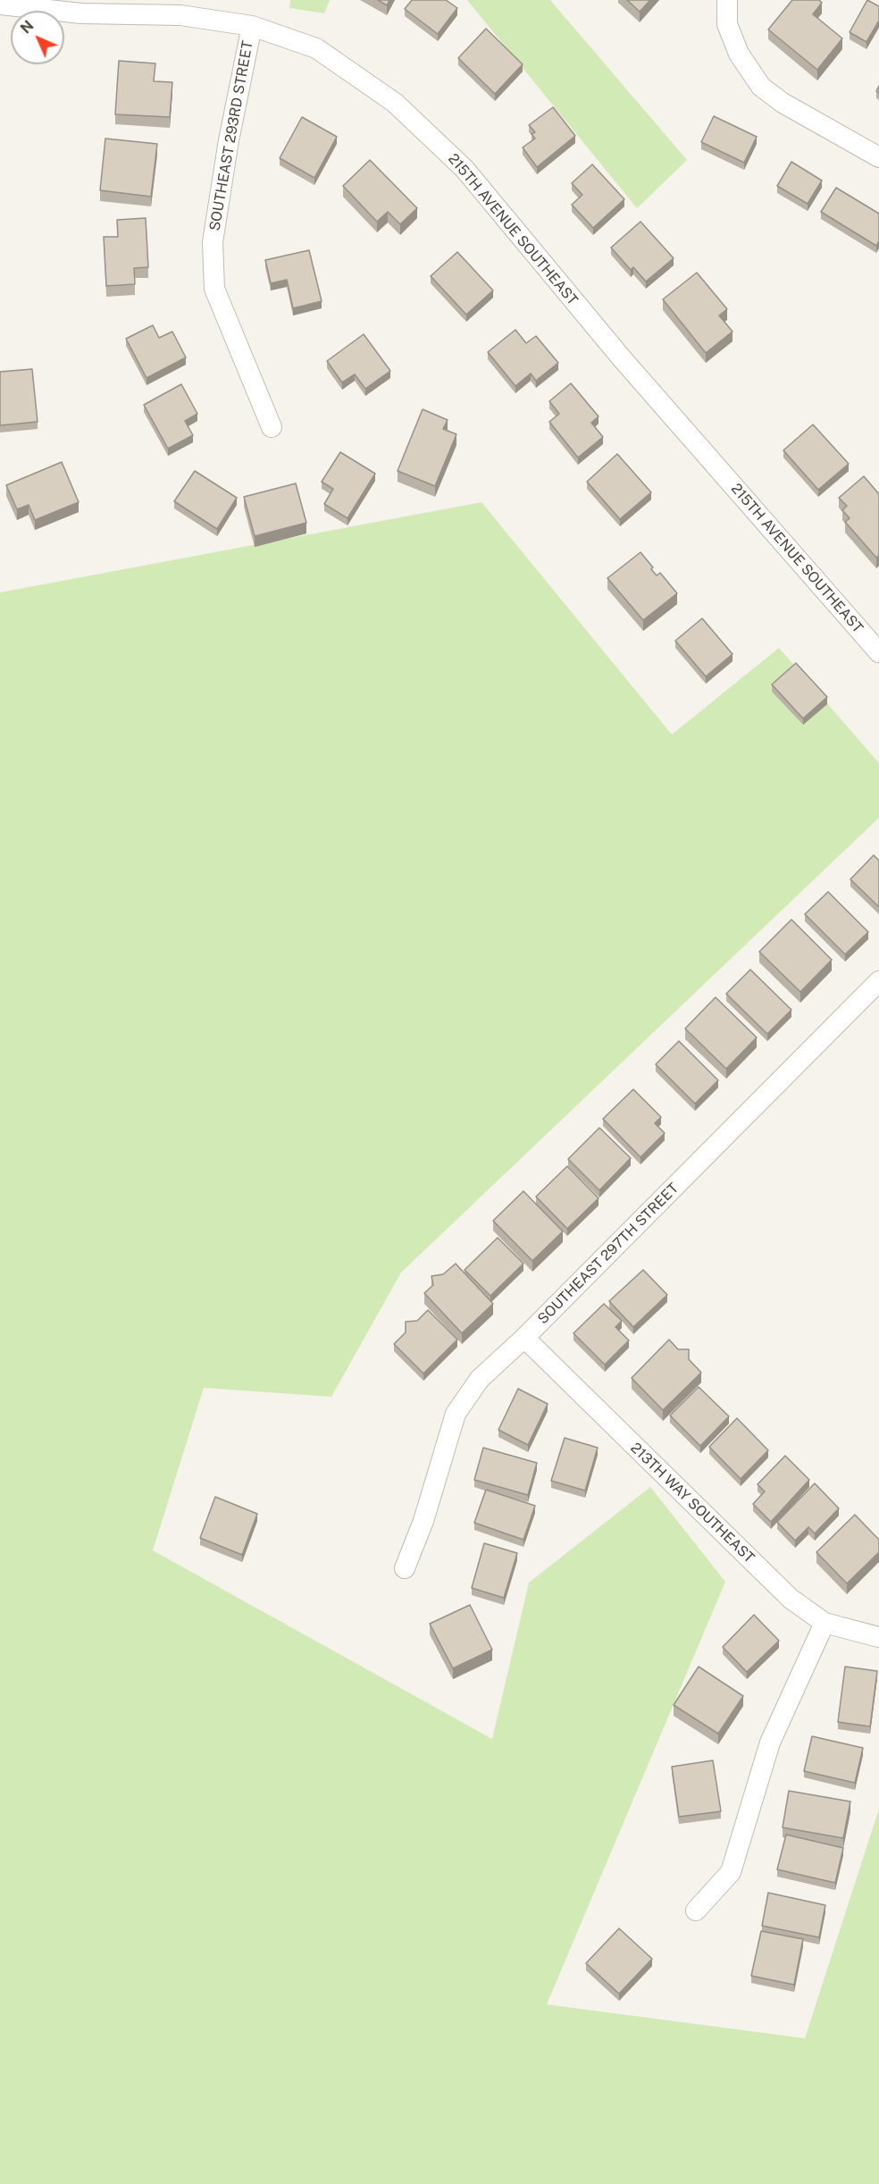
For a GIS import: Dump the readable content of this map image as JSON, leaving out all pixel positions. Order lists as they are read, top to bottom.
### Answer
{
  "streets": {
    "street": [
      "SOUTHEAST 293RD STREET",
      "215TH AVENUE SOUTHEAST",
      "SOUTHEAST 297TH STREET",
      "213TH WAY SOUTHEAST"
    ]
  },
  "crossings": [
    ["SOUTHEAST 293RD STREET", "215TH AVENUE SOUTHEAST"],
    ["SOUTHEAST 297TH STREET", "213TH WAY SOUTHEAST"]
  ],
  "north": "top left"
}
